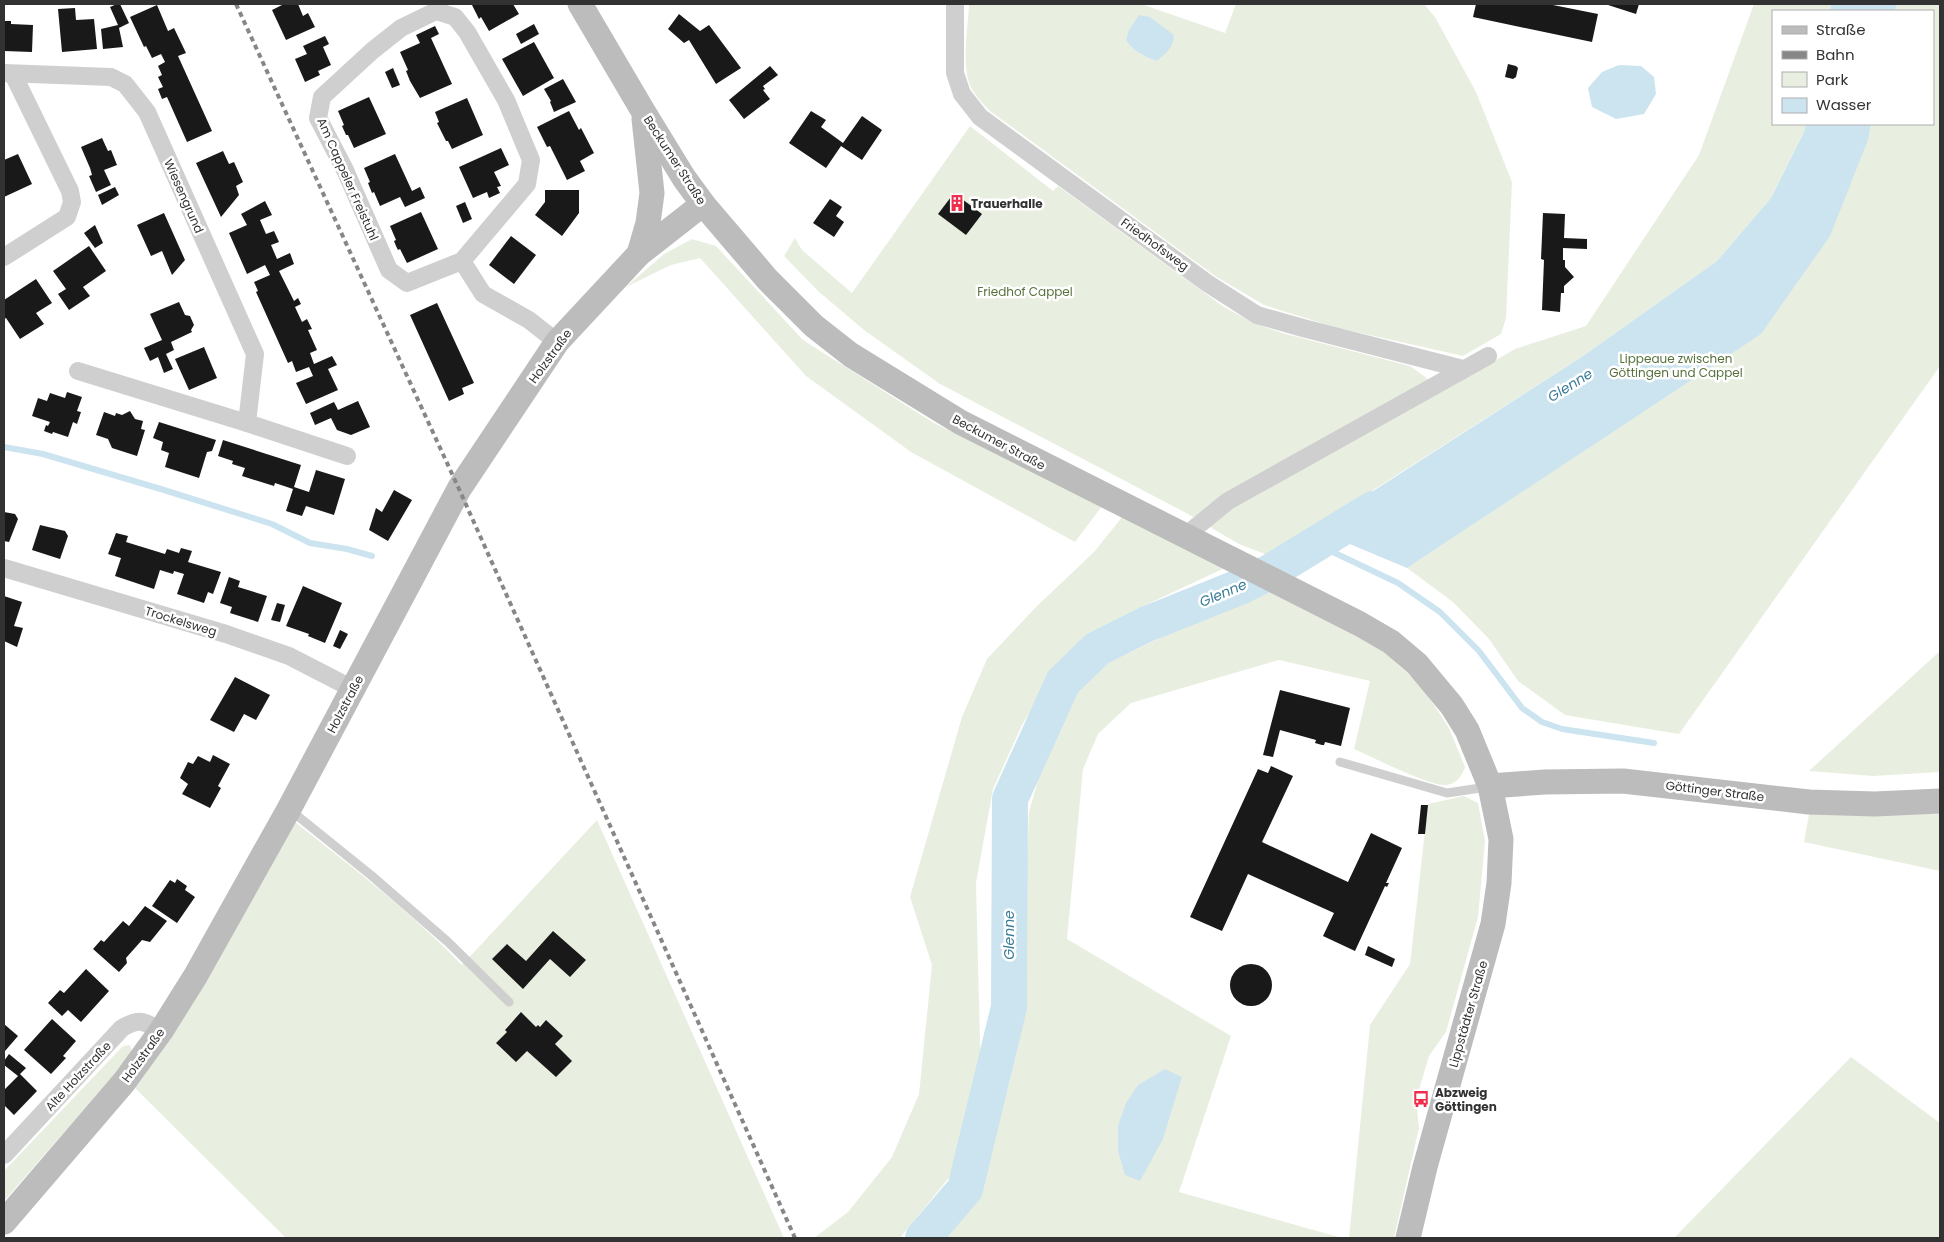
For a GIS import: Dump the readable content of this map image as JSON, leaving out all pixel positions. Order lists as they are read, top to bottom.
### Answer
{
  "streets": {
    "main road": [
      "Beckumer Straße",
      "Holzstraße",
      "Göttinger Straße",
      "Lippstädter Straße"
    ],
    "street": [
      "Am Cappeler Freistuhl",
      "Wiesengrund",
      "Friedhofsweg",
      "Trockelsweg",
      "Alte Holzstraße"
    ]
  },
  "crossings": [
    ["Beckumer Straße", "Holzstraße"],
    ["Beckumer Straße", "Göttinger Straße"],
    ["Beckumer Straße", "Lippstädter Straße"],
    ["Holzstraße", "Trockelsweg"],
    ["Holzstraße", "Alte Holzstraße"],
    ["Göttinger Straße", "Lippstädter Straße"]
  ],
  "water": ["Glenne"],
  "parks": ["Friedhof Cappel", "Lippeaue zwischen Göttingen und Cappel"],
  "places": {
    "building": ["Trauerhalle"],
    "bus stop": ["Abzweig Göttingen"]
  },
  "legend": [
    "Straße",
    "Bahn",
    "Park",
    "Wasser"
  ]
}
